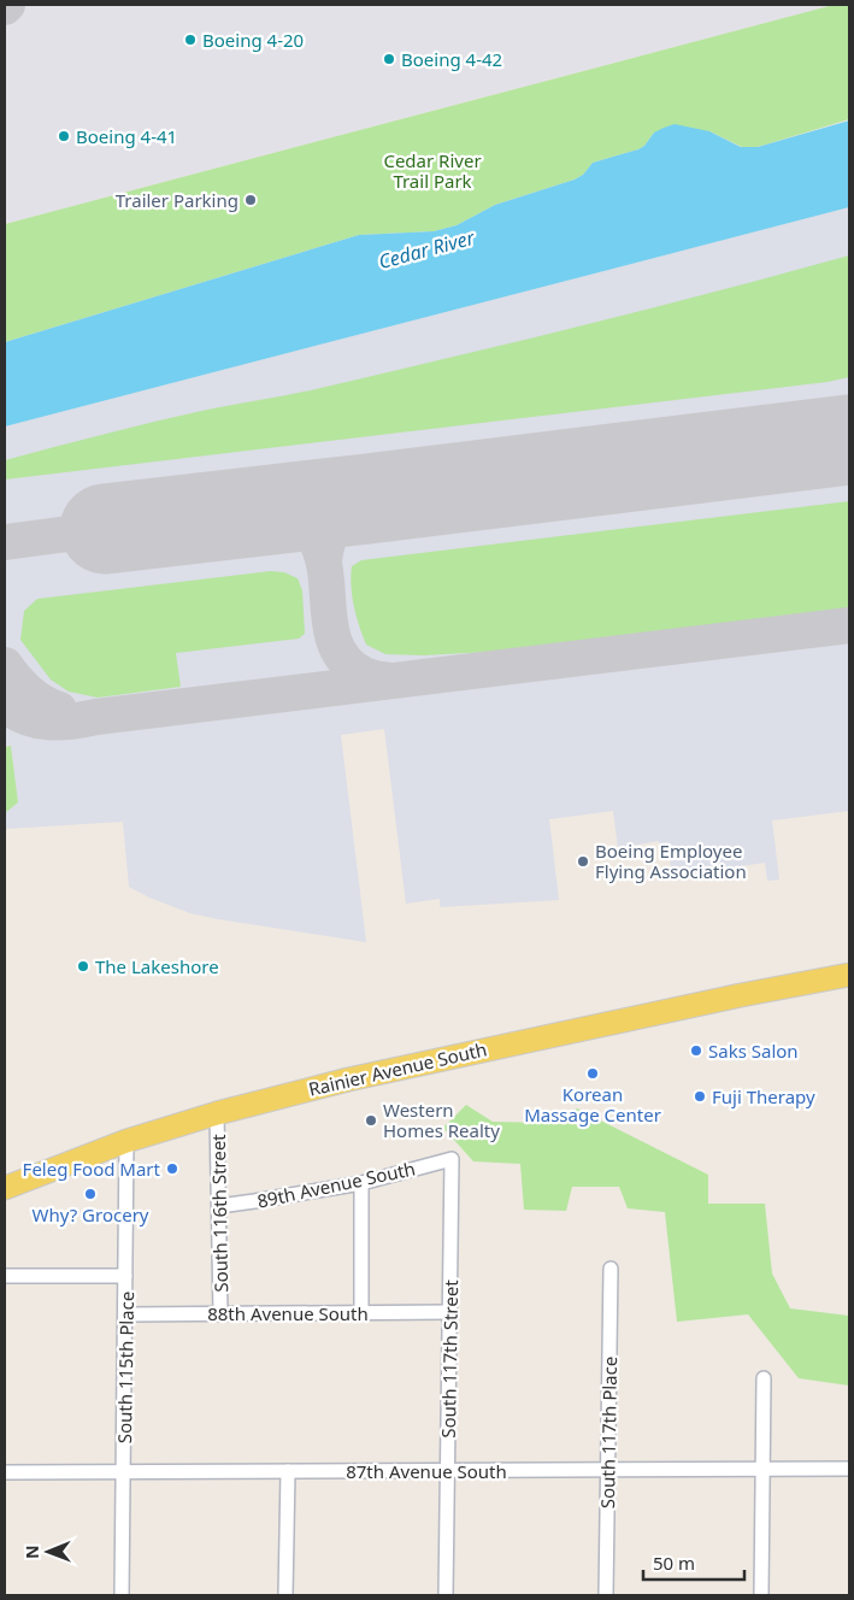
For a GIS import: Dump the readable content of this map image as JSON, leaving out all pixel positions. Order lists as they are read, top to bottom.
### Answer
{
  "streets": {
    "main road": ["Rainier Avenue South"],
    "street": [
      "89th Avenue South",
      "South 116th Street",
      "88th Avenue South",
      "South 117th Street",
      "South 115th Place",
      "South 117th Place",
      "87th Avenue South"
    ]
  },
  "crossings": [
    ["Rainier Avenue South", "South 116th Street"],
    ["Rainier Avenue South", "South 115th Place"],
    ["89th Avenue South", "South 116th Street"],
    ["89th Avenue South", "South 117th Street"],
    ["South 116th Street", "88th Avenue South"],
    ["88th Avenue South", "South 117th Street"],
    ["88th Avenue South", "South 115th Place"],
    ["South 117th Street", "87th Avenue South"],
    ["South 115th Place", "87th Avenue South"],
    ["South 117th Place", "87th Avenue South"]
  ],
  "water": ["Cedar River"],
  "parks": ["Cedar River Trail Park"],
  "places": [
    "Boeing 4-20",
    "Boeing 4-42",
    "Boeing 4-41",
    "Trailer Parking",
    "Boeing Employee Flying Association",
    "The Lakeshore",
    "Saks Salon",
    "Korean Massage Center",
    "Fuji Therapy",
    "Western Homes Realty",
    "Feleg Food Mart",
    "Why? Grocery"
  ],
  "scale_bar": "50 m",
  "north": "left"
}
